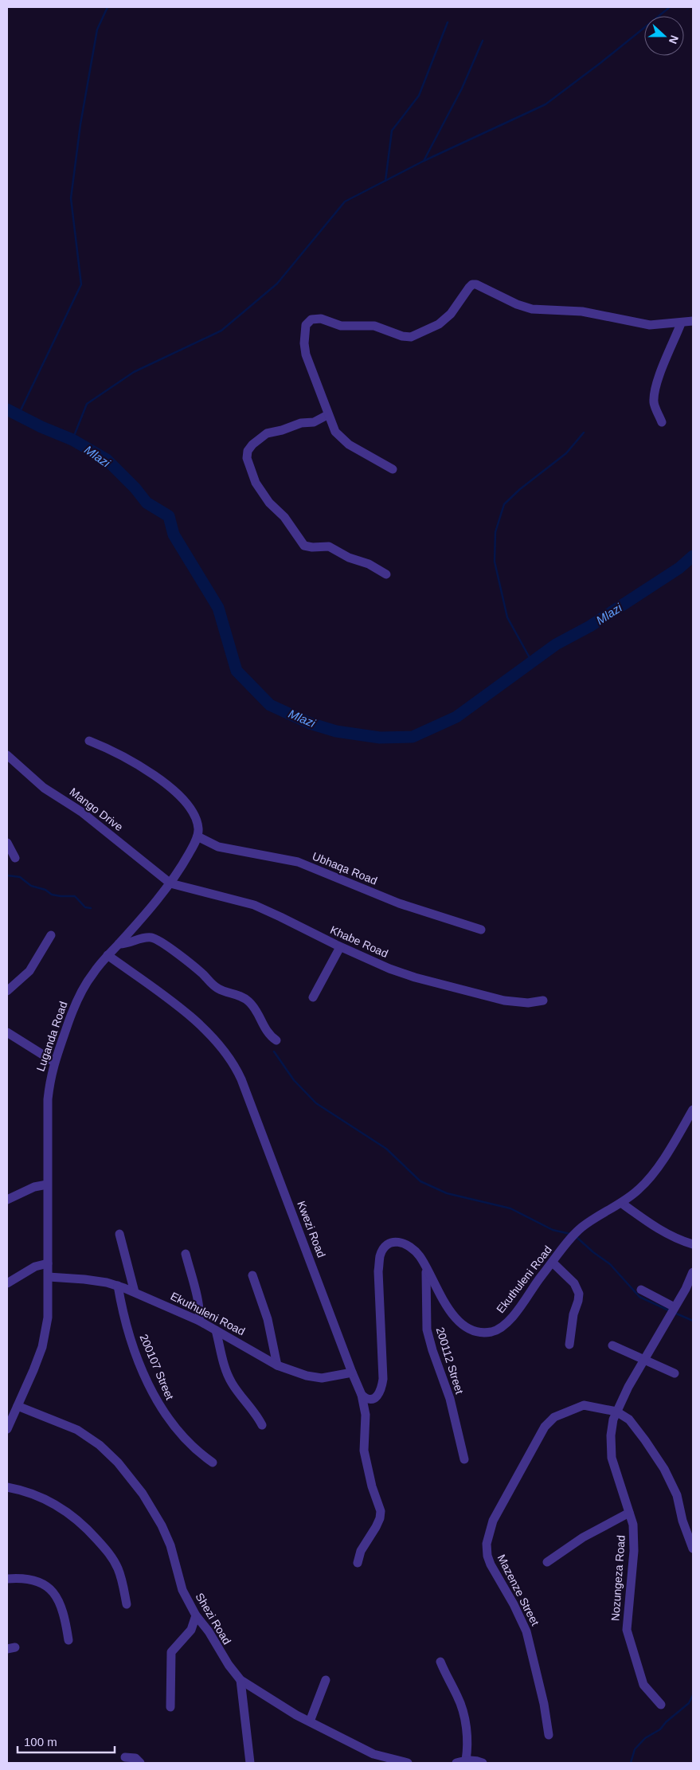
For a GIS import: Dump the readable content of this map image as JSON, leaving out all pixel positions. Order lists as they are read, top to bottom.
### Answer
{
  "streets": {
    "street": [
      "Mango Drive",
      "Ubhaqa Road",
      "Khabe Road",
      "Luganda Road",
      "Kwezi Road",
      "Ekuthuleni Road",
      "200112 Street",
      "200107 Street",
      "Nozungeza Road",
      "Mazenze Street",
      "Shezi Road"
    ]
  },
  "crossings": [
    ["Mango Drive", "Khabe Road"],
    ["Mango Drive", "Luganda Road"],
    ["Ubhaqa Road", "Luganda Road"],
    ["Khabe Road", "Luganda Road"],
    ["Luganda Road", "Kwezi Road"],
    ["Luganda Road", "Ekuthuleni Road"],
    ["Luganda Road", "Shezi Road"],
    ["Kwezi Road", "Ekuthuleni Road"],
    ["Ekuthuleni Road", "200112 Street"],
    ["Ekuthuleni Road", "200107 Street"],
    ["Nozungeza Road", "Mazenze Street"]
  ],
  "water": ["Mlazi"],
  "scale_bar": "100 m",
  "north": "right"
}
